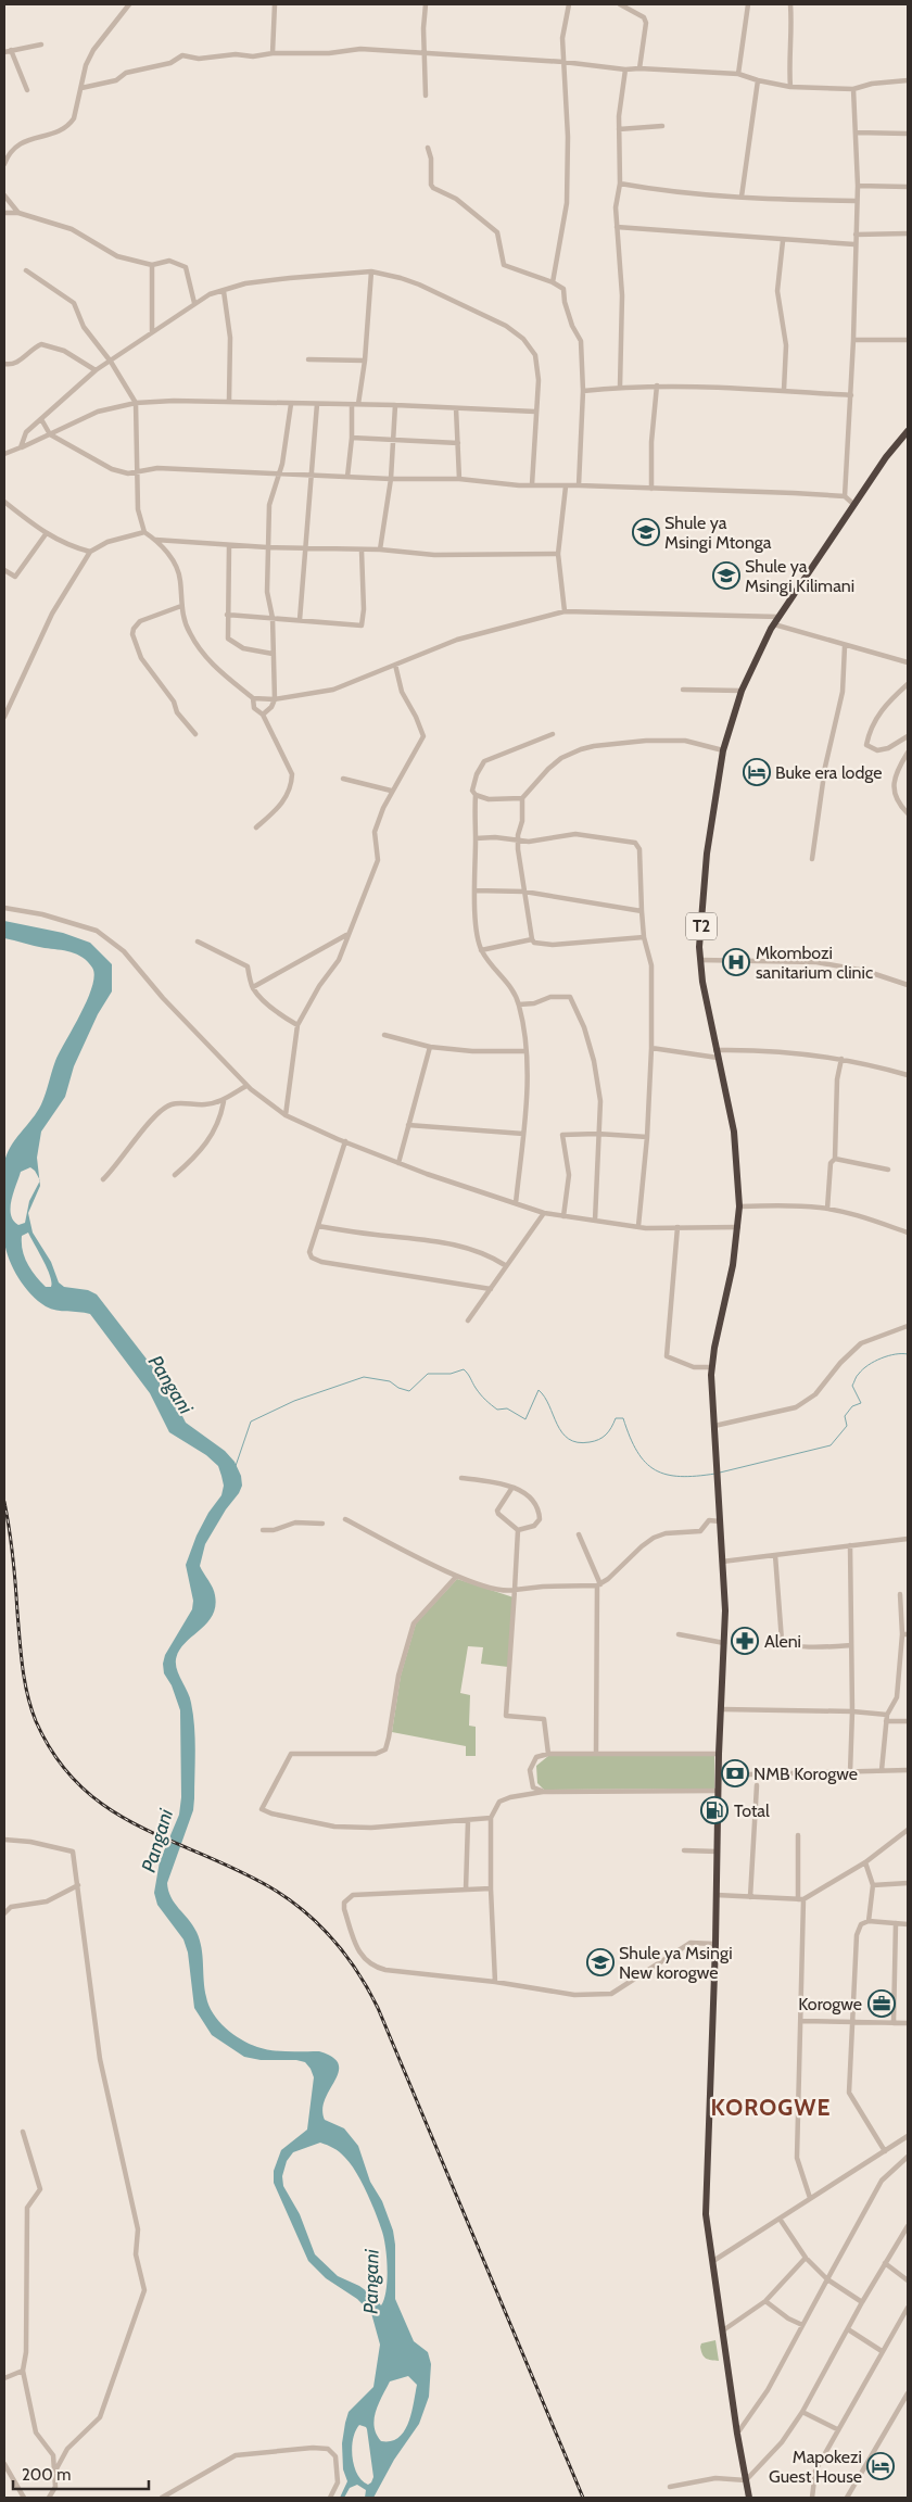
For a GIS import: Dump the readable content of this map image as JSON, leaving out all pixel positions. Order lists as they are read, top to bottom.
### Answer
{
  "streets": {
    "highway": ["T2"]
  },
  "districts": ["KOROGWE"],
  "water": ["Pangani"],
  "places": {
    "school or university": ["Shule ya Msingi Mtonga", "Shule ya Msingi Kilimani", "Shule ya Msingi New korogwe"],
    "hotel": ["Buke era lodge", "Mapokezi Guest House"],
    "hospital": ["Mkombozi sanitarium clinic"],
    "pharmacy": ["Aleni"],
    "bank": ["NMB Korogwe"],
    "fuel station": ["Total"],
    "office": ["Korogwe"]
  },
  "scale_bar": "200 m"
}
